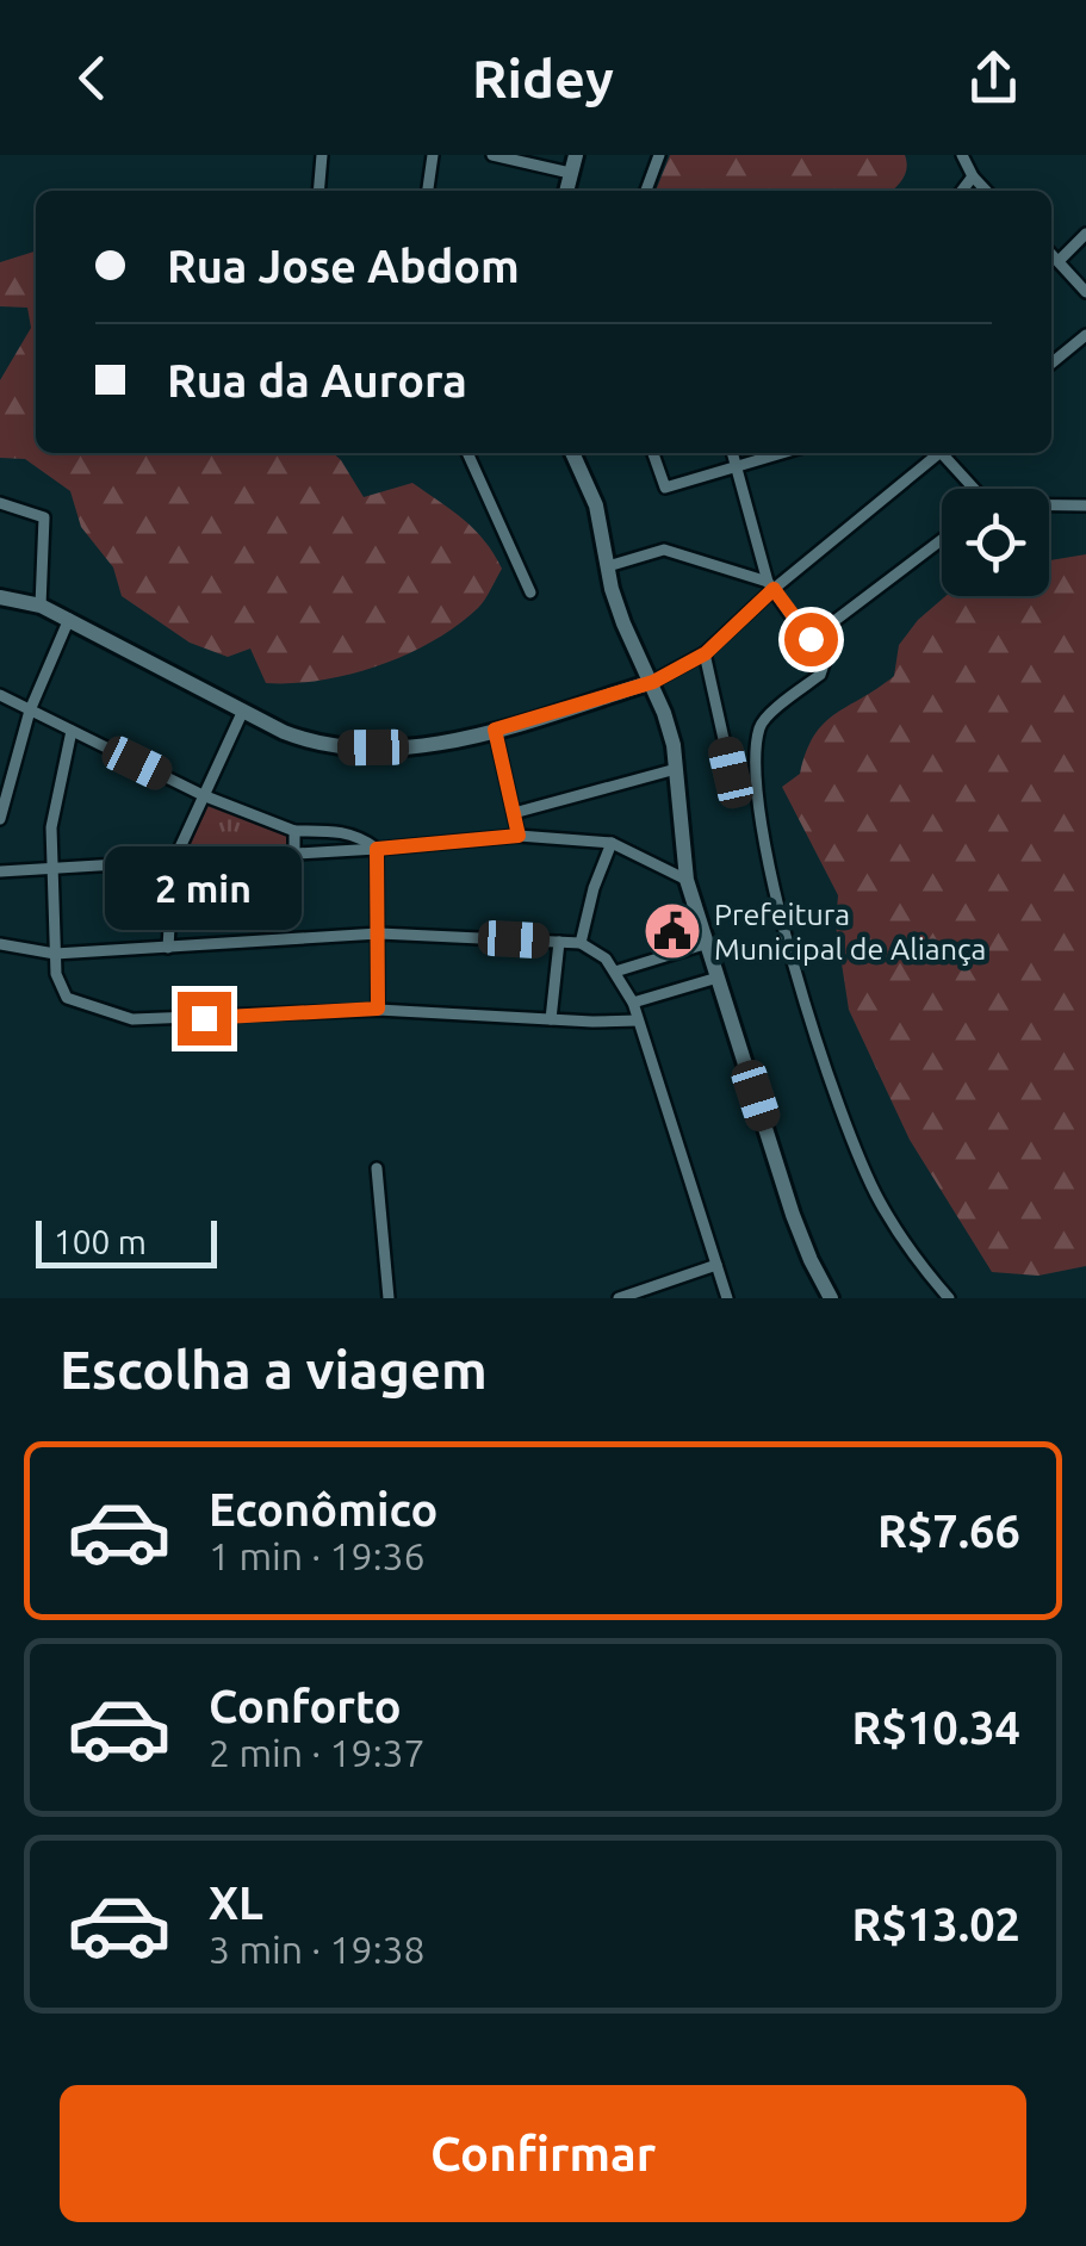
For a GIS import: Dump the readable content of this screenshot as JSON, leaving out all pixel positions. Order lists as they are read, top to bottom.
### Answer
{
  "places": {
    "public building": ["Prefeitura Municipal de Aliança"]
  },
  "scale_bar": "100 m",
  "page": {
    "header": "Ridey",
    "banner": ["Rua Jose Abdom", "Rua da Aurora"],
    "bubble": "2 min",
    "scale": "100 m",
    "heading": "Escolha a viagem",
    "list": [
      {
        "name": "Econômico",
        "note": "1 min · 19:36",
        "value": "R$7.66"
      },
      {
        "name": "Conforto",
        "note": "2 min · 19:37",
        "value": "R$10.34"
      },
      {
        "name": "XL",
        "note": "3 min · 19:38",
        "value": "R$13.02"
      }
    ],
    "buttons": "Confirmar"
  }
}
